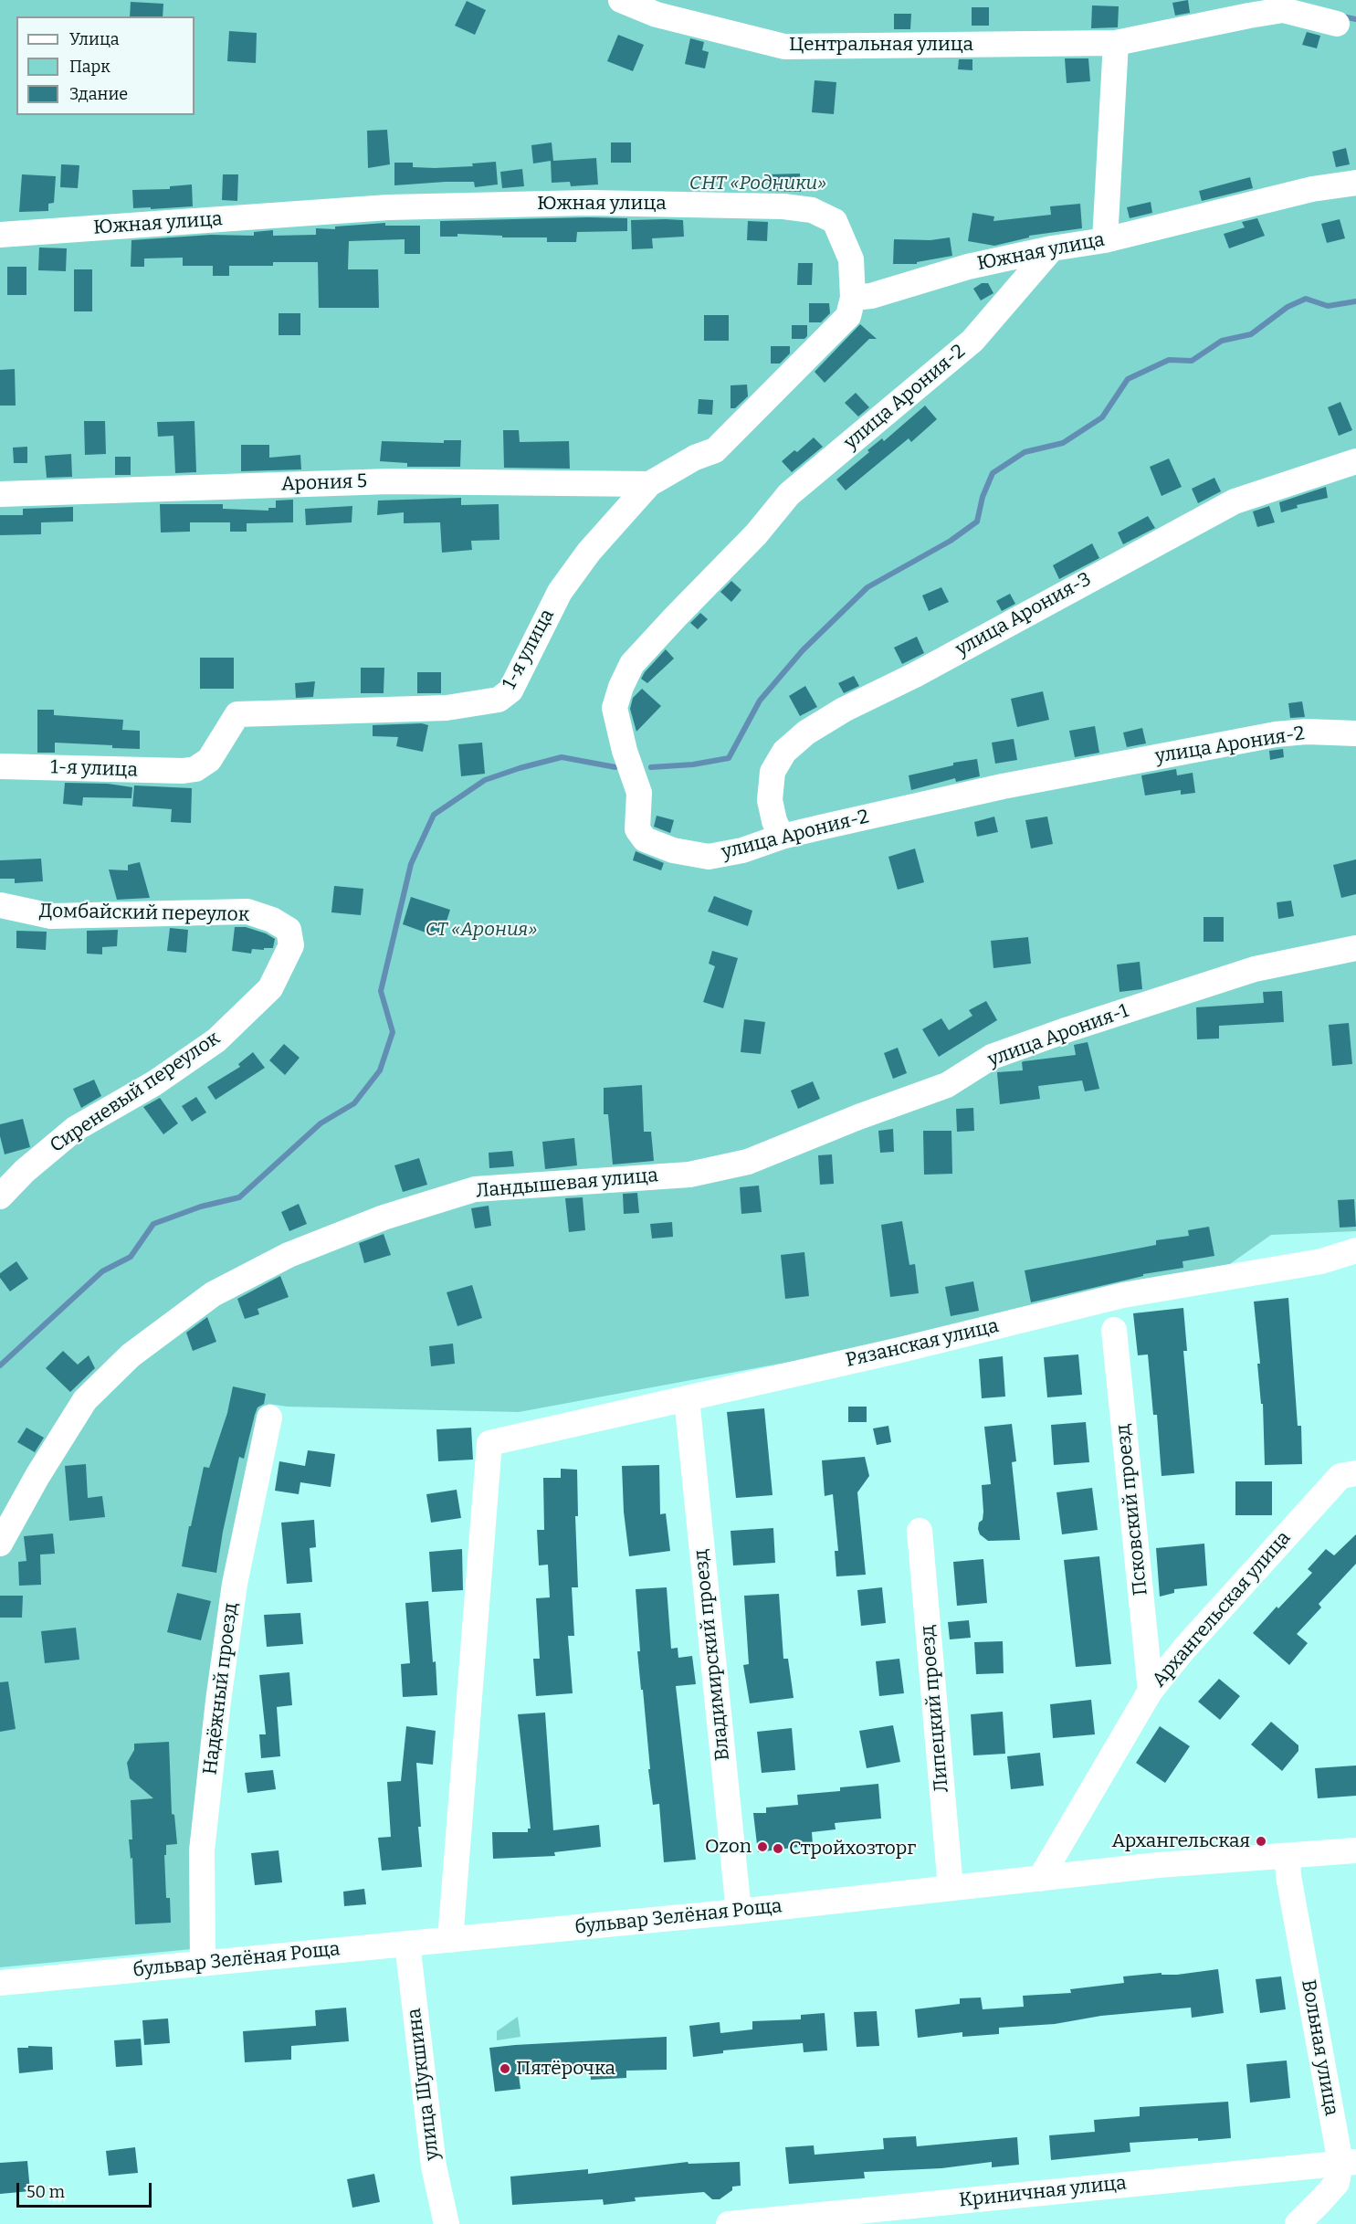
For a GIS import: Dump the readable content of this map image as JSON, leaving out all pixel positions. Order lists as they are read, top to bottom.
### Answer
{
  "streets": {
    "street": [
      "Центральная улица",
      "Южная улица",
      "улица Арония-2",
      "Арония 5",
      "улица Арония-3",
      "1-я улица",
      "Домбайский переулок",
      "улица Арония-1",
      "Сиреневый переулок",
      "Ландышевая улица",
      "Рязанская улица",
      "Псковский проезд",
      "Архангельская улица",
      "Владимирский проезд",
      "Надёжный проезд",
      "Липецкий проезд",
      "бульвар Зелёная Роща",
      "Вольная улица",
      "улица Шукшина",
      "Криничная улица"
    ]
  },
  "crossings": [
    ["Южная улица", "улица Арония-2"],
    ["Южная улица", "1-я улица"],
    ["улица Арония-2", "улица Арония-3"],
    ["Арония 5", "1-я улица"],
    ["Домбайский переулок", "Сиреневый переулок"],
    ["улица Арония-1", "Ландышевая улица"],
    ["Рязанская улица", "Владимирский проезд"],
    ["Рязанская улица", "бульвар Зелёная Роща"],
    ["Псковский проезд", "Архангельская улица"],
    ["Архангельская улица", "бульвар Зелёная Роща"],
    ["Владимирский проезд", "бульвар Зелёная Роща"],
    ["Надёжный проезд", "бульвар Зелёная Роща"],
    ["Липецкий проезд", "бульвар Зелёная Роща"],
    ["бульвар Зелёная Роща", "Вольная улица"],
    ["бульвар Зелёная Роща", "улица Шукшина"],
    ["Вольная улица", "Криничная улица"]
  ],
  "parks": ["СНТ «Родники»", "СТ «Арония»"],
  "places": [
    "Архангельская",
    "Ozon",
    "Стройхозторг",
    "Пятёрочка"
  ],
  "legend": ["Улица", "Парк", "Здание"],
  "scale_bar": "50 m"
}
